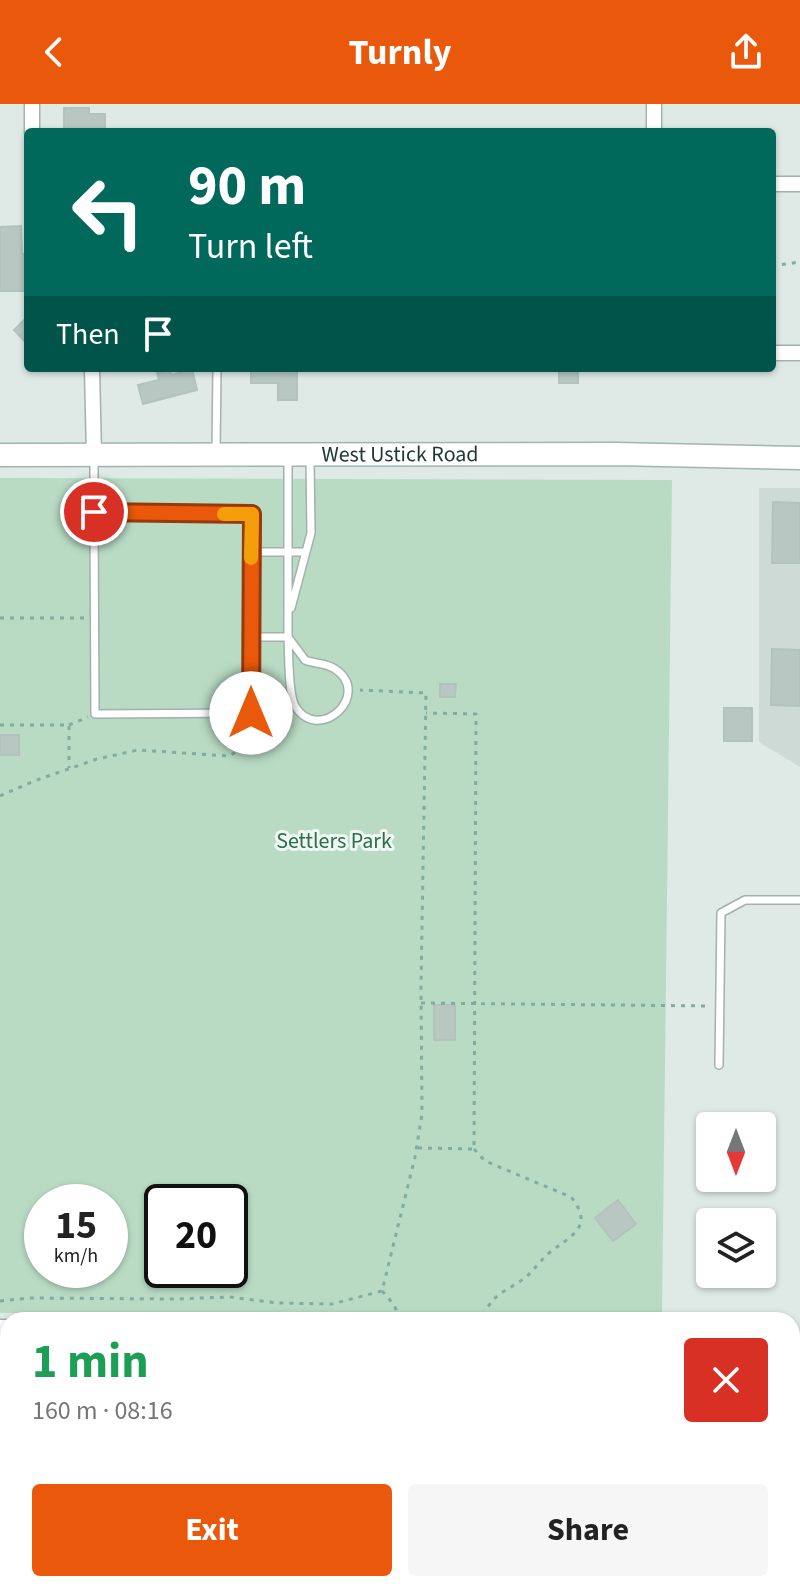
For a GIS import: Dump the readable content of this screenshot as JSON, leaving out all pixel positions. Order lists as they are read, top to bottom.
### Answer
{
  "streets": {
    "main road": ["West Ustick Road"]
  },
  "parks": ["Settlers Park"],
  "north": "bottom",
  "page": {
    "header": "Turnly",
    "turn": ["90 m", "Turn left"],
    "then": "Then",
    "speed": "15 km/h",
    "limit": "20",
    "heading": ["1 min", "160 m · 08:16"],
    "buttons": ["Exit", "Share"]
  }
}
